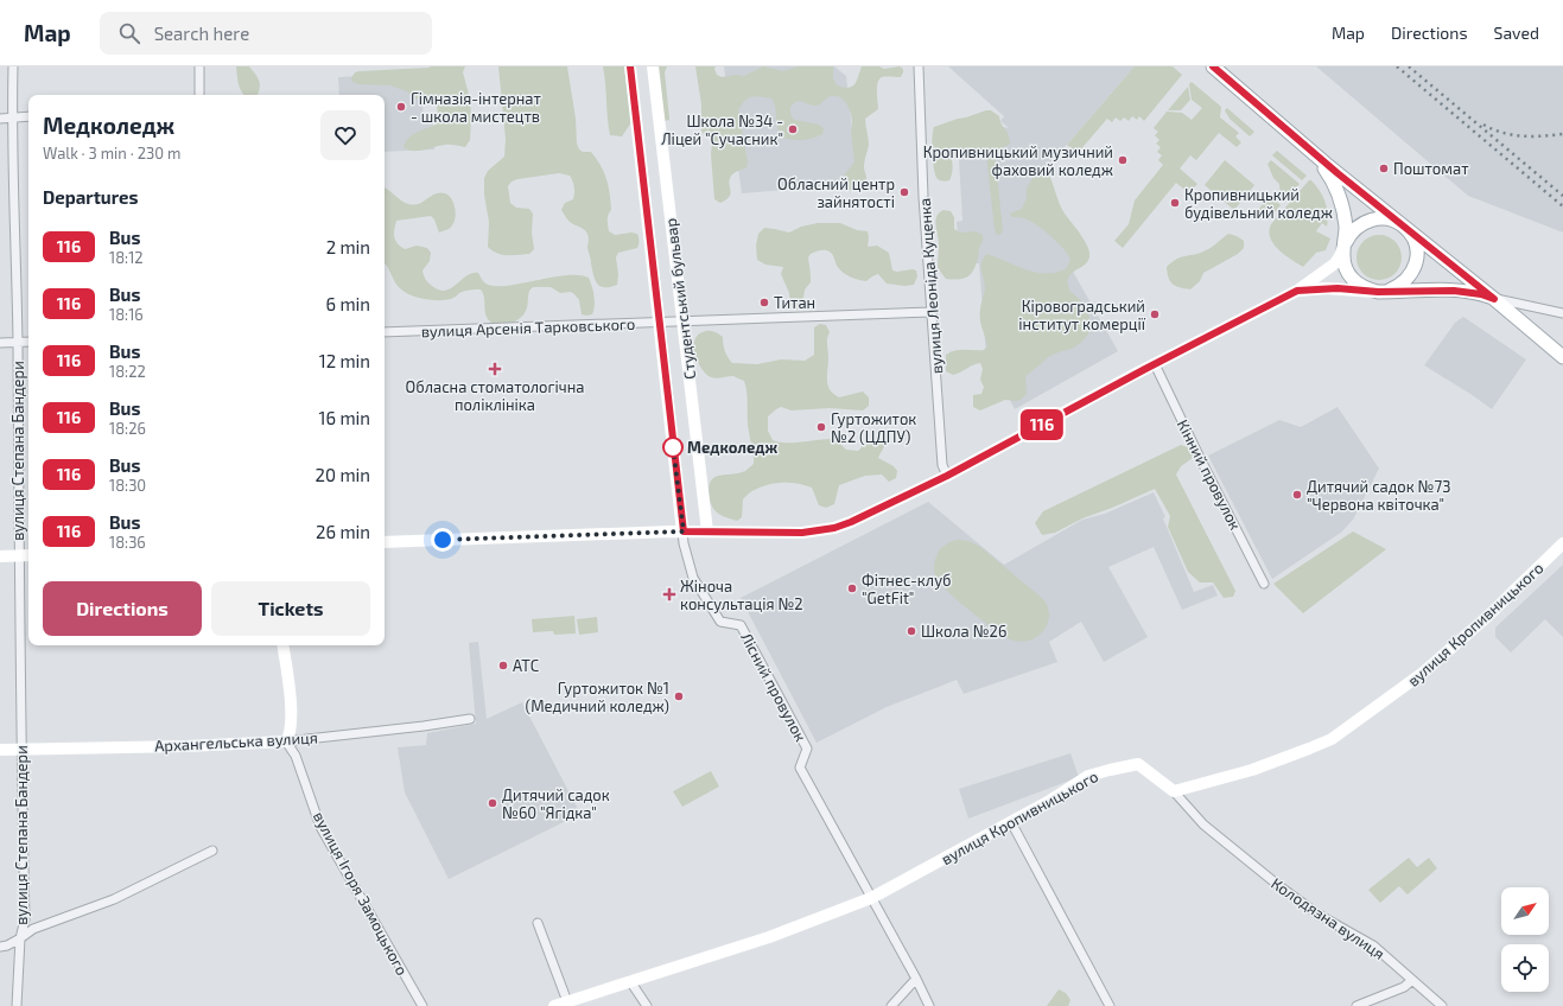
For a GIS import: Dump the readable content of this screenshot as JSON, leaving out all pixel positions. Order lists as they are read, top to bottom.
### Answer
{
  "streets": {
    "street": [
      "вулиця Леоніда Куценка",
      "Студентський бульвар",
      "вулиця Арсенія Тарковського",
      "вулиця Степана Бандери",
      "Кінний провулок",
      "вулиця Кропивницького",
      "Лісний провулок",
      "Архангельська вулиця",
      "вулиця Ігоря Замоцького",
      "Колодязна вулиця"
    ]
  },
  "crossings": [
    ["вулиця Леоніда Куценка", "вулиця Арсенія Тарковського"],
    ["Студентський бульвар", "вулиця Арсенія Тарковського"],
    ["Студентський бульвар", "Лісний провулок"],
    ["вулиця Степана Бандери", "Архангельська вулиця"],
    ["вулиця Кропивницького", "Лісний провулок"],
    ["вулиця Кропивницького", "Колодязна вулиця"],
    ["Архангельська вулиця", "вулиця Ігоря Замоцького"]
  ],
  "places": {
    "other": [
      "Гімназія-інтернат - школа мистецтв",
      "Школа №34 - Ліцей \"Сучасник\"",
      "Кропивницький музичний фаховий коледж",
      "Поштомат",
      "Обласний центр зайнятості",
      "Кропивницький будівельний коледж",
      "Титан",
      "Кіровоградський інститут комерції",
      "Гуртожиток №2 (ЦДПУ)",
      "Медколедж",
      "Дитячий садок №73 \"Червона квіточка\"",
      "Фітнес-клуб \"GetFit\"",
      "Школа №26",
      "АТС",
      "Гуртожиток №1 (Медичний коледж)",
      "Дитячий садок №60 \"Ягідка\""
    ],
    "health": ["Обласна стоматологічна поліклініка", "Жіноча консультація №2"]
  },
  "lines": ["bus line 116"],
  "north": "top right",
  "page": {
    "header": "Map",
    "search": "Search here",
    "nav": ["Map", "Directions", "Saved"],
    "on_map": "116",
    "heading": [
      ["Медколедж", "Walk · 3 min · 230 m"],
      "Departures"
    ],
    "list": [
      {
        "mark": "116",
        "name": "Bus",
        "note": "18:12",
        "value": "2 min"
      },
      {
        "mark": "116",
        "name": "Bus",
        "note": "18:16",
        "value": "6 min"
      },
      {
        "mark": "116",
        "name": "Bus",
        "note": "18:22",
        "value": "12 min"
      },
      {
        "mark": "116",
        "name": "Bus",
        "note": "18:26",
        "value": "16 min"
      },
      {
        "mark": "116",
        "name": "Bus",
        "note": "18:30",
        "value": "20 min"
      },
      {
        "mark": "116",
        "name": "Bus",
        "note": "18:36",
        "value": "26 min"
      }
    ],
    "buttons": ["Directions", "Tickets"]
  }
}
